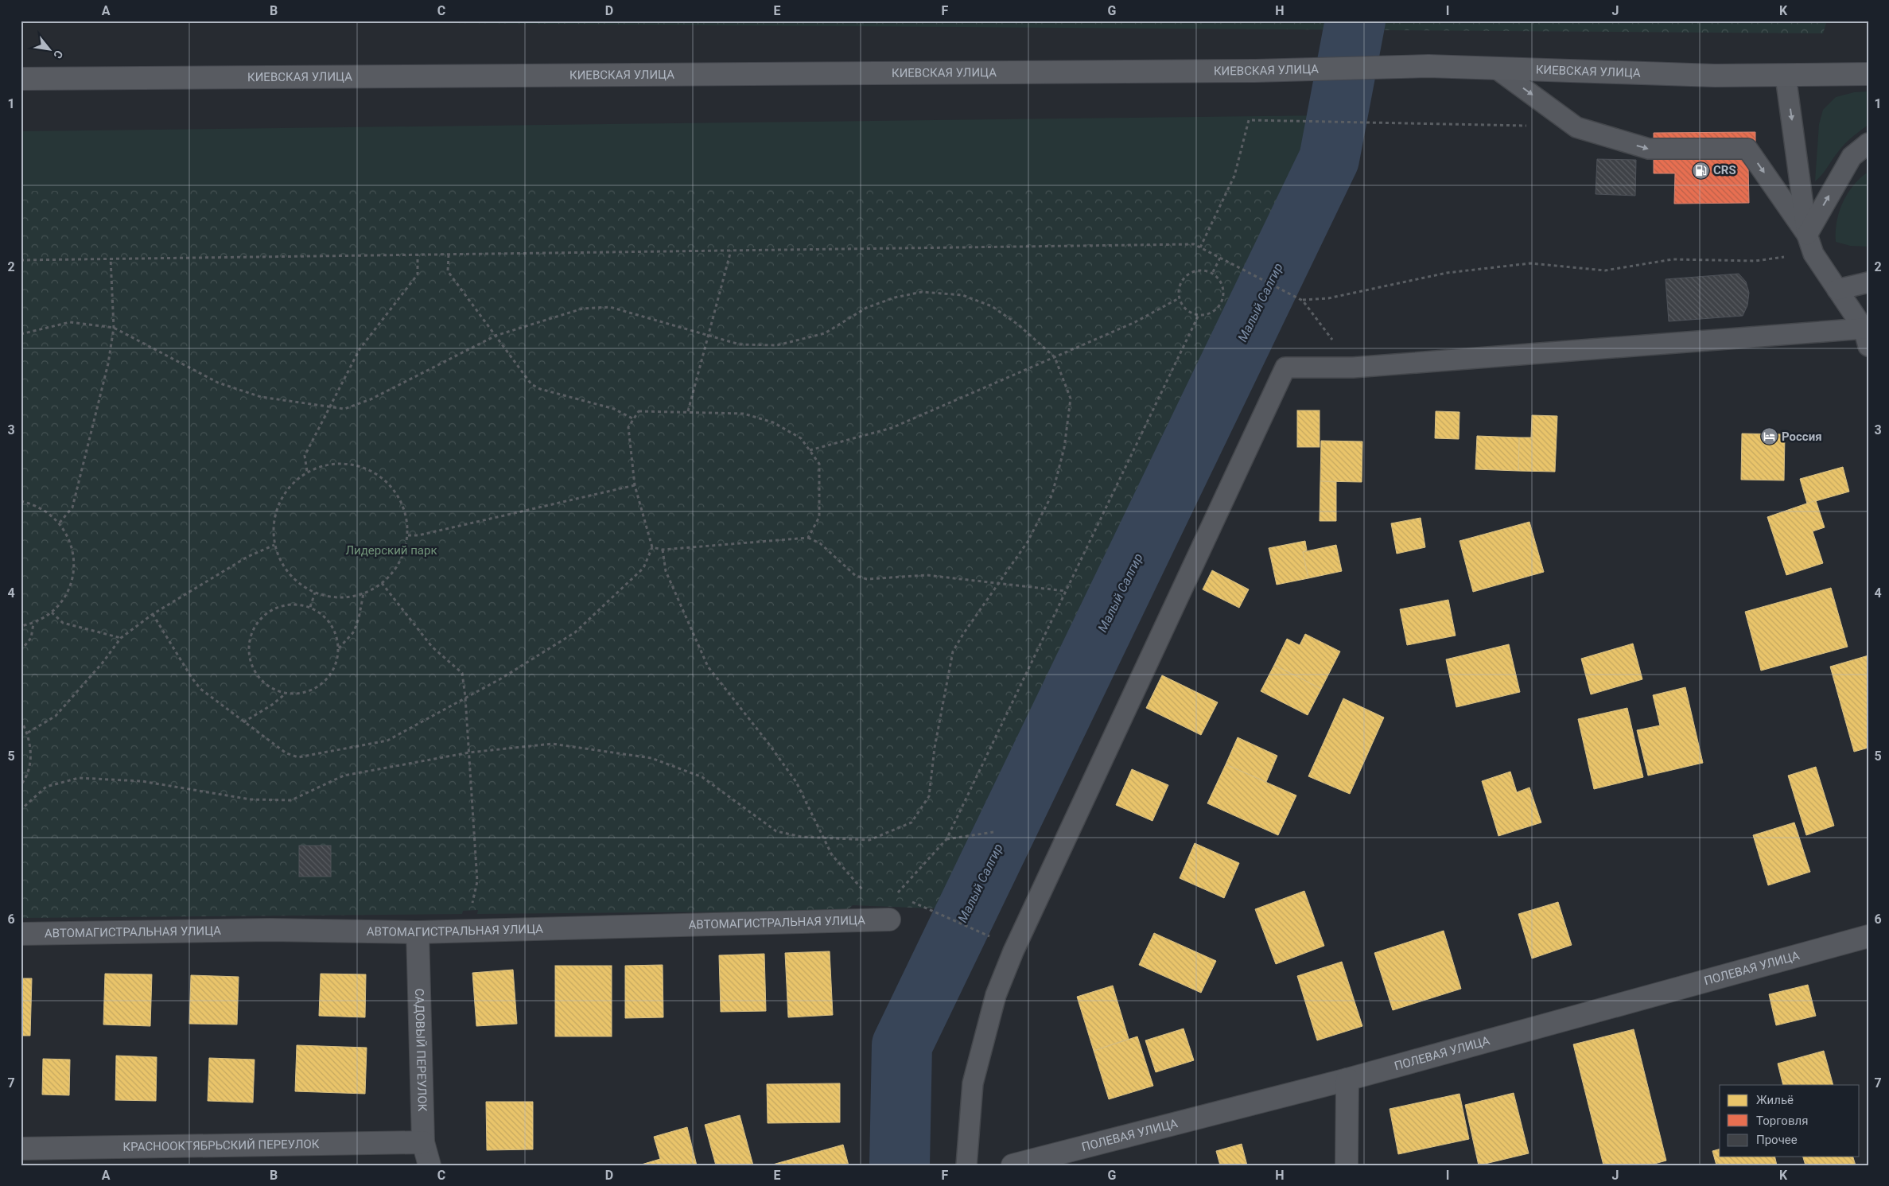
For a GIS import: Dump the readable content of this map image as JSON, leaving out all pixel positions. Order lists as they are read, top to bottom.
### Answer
{
  "streets": {
    "main road": ["КИЕВСКАЯ УЛИЦА"],
    "street": [
      "АВТОМАГИСТРАЛЬНАЯ УЛИЦА",
      "ПОЛЕВАЯ УЛИЦА",
      "САДОВЫЙ ПЕРЕУЛОК",
      "КРАСНООКТЯБРЬСКИЙ ПЕРЕУЛОК"
    ]
  },
  "crossings": [
    ["АВТОМАГИСТРАЛЬНАЯ УЛИЦА", "САДОВЫЙ ПЕРЕУЛОК"],
    ["САДОВЫЙ ПЕРЕУЛОК", "КРАСНООКТЯБРЬСКИЙ ПЕРЕУЛОК"]
  ],
  "water": ["Малый Салгир"],
  "parks": ["Лидерский парк"],
  "places": {
    "fuel station": ["CRS"],
    "hotel": ["Россия"]
  },
  "legend": ["Жильё", "Торговля", "Прочее"],
  "north": "bottom right",
  "grid": {
    "columns": [
      "A",
      "B",
      "C",
      "D",
      "E",
      "F",
      "G",
      "H",
      "I",
      "J",
      "K"
    ],
    "rows": [
      "1",
      "2",
      "3",
      "4",
      "5",
      "6",
      "7"
    ]
  }
}
